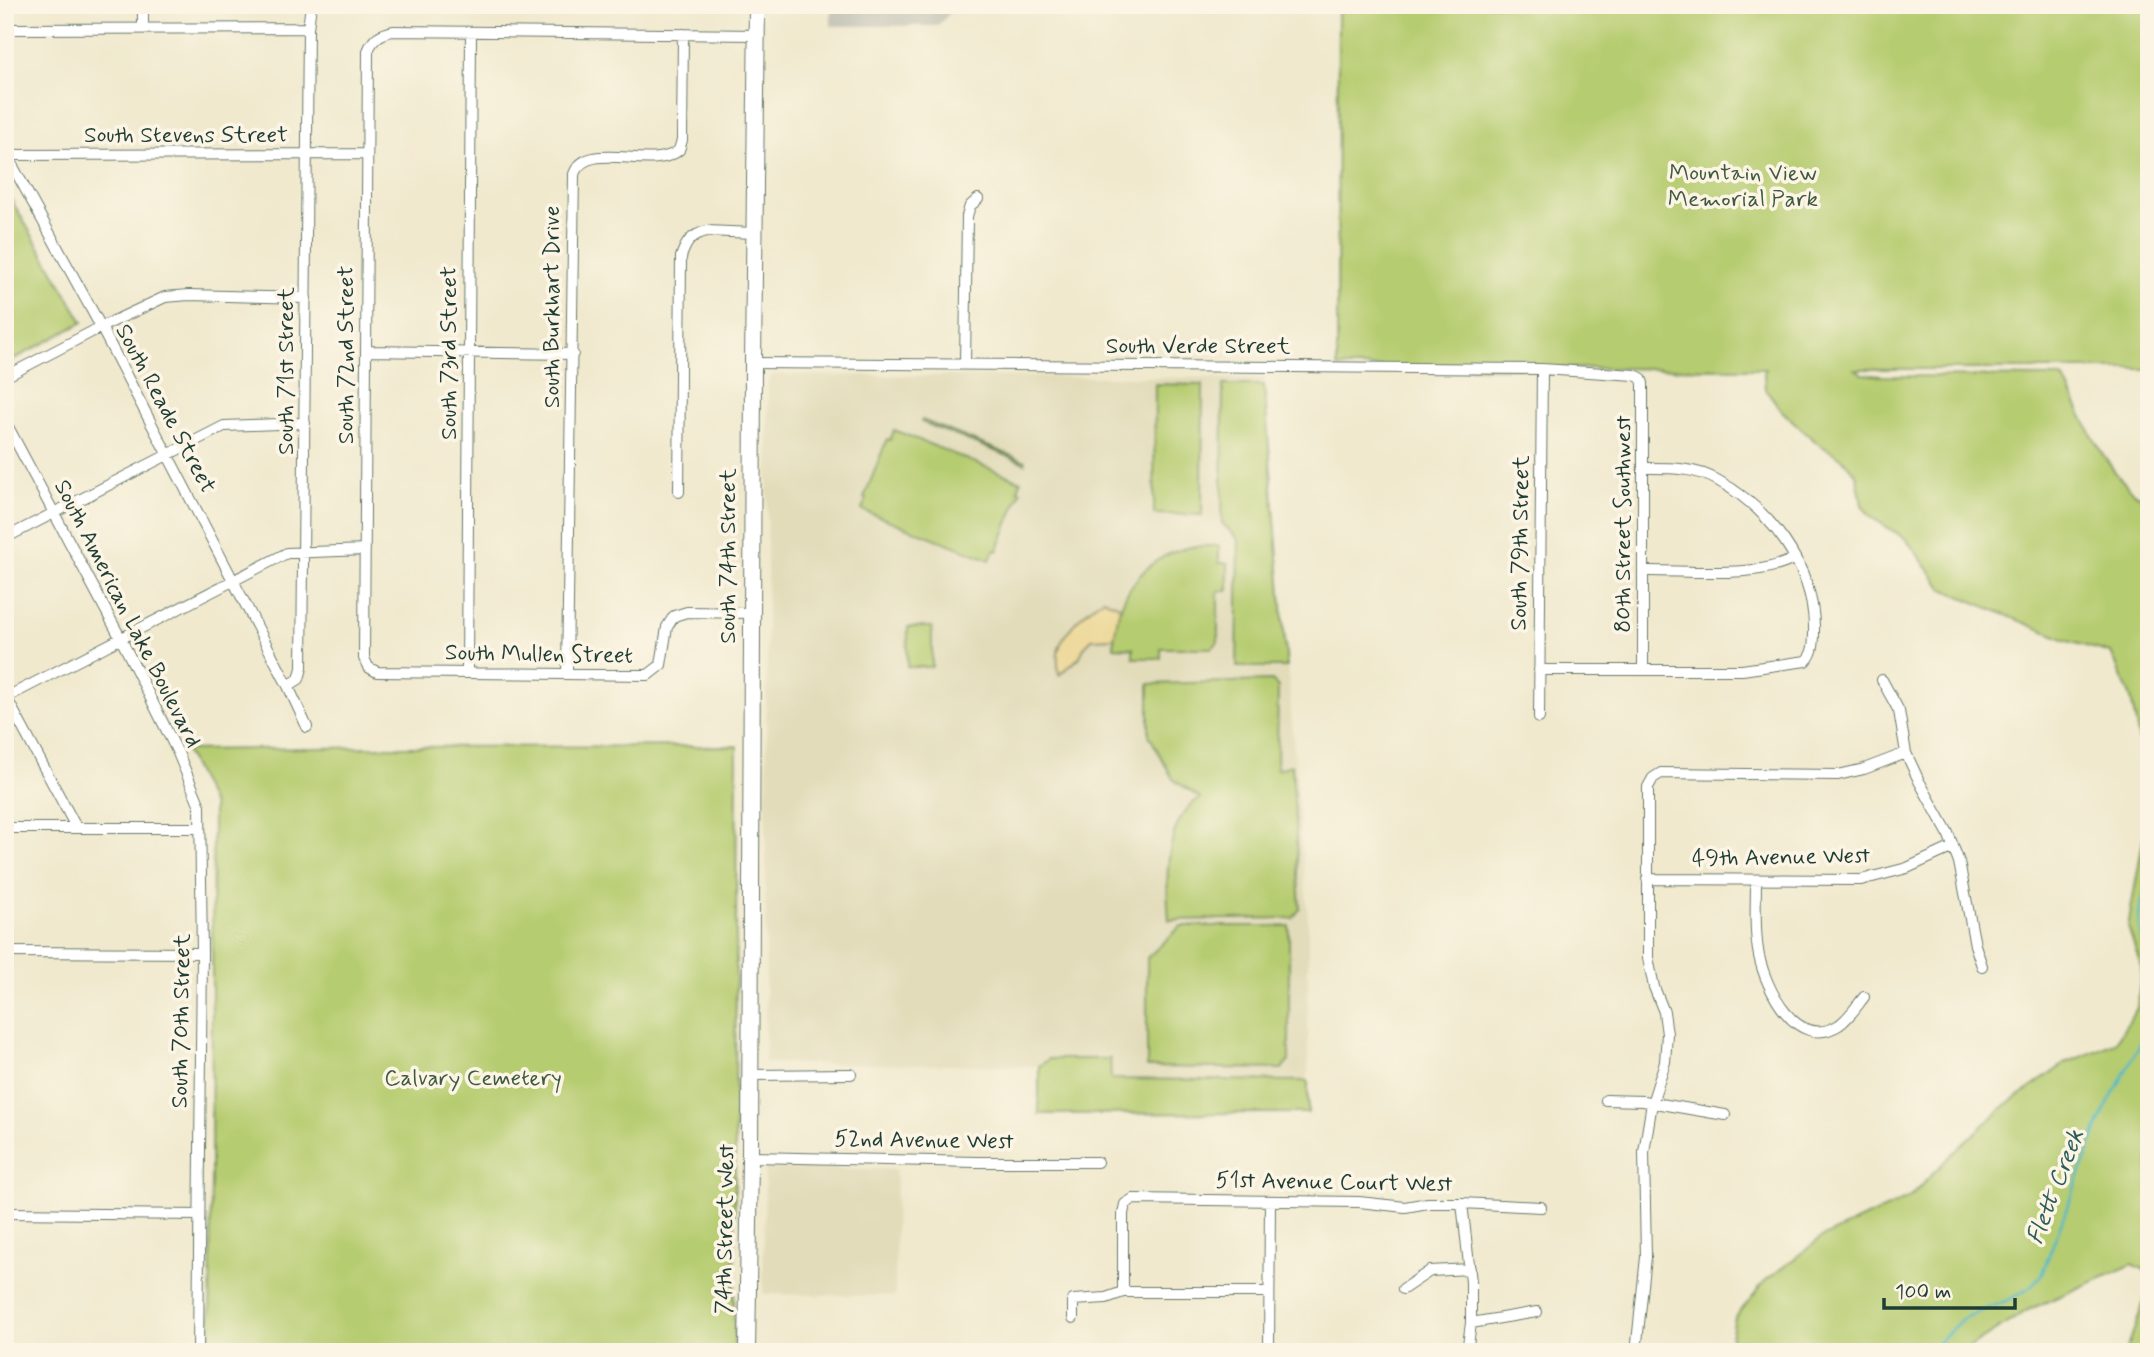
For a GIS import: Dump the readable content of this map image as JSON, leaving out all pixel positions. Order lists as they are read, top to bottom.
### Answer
{
  "streets": {
    "main road": ["South 74th Street", "74th Street West"],
    "street": [
      "South Stevens Street",
      "South Burkhart Drive",
      "South Verde Street",
      "South 73rd Street",
      "South 72nd Street",
      "South 71st Street",
      "South Reade Street",
      "80th Street Southwest",
      "South 79th Street",
      "South American Lake Boulevard",
      "South Mullen Street",
      "49th Avenue West",
      "South 70th Street",
      "52nd Avenue West",
      "51st Avenue Court West"
    ]
  },
  "crossings": [
    ["South Stevens Street", "South 72nd Street"],
    ["South Stevens Street", "South 71st Street"],
    ["South Stevens Street", "South Reade Street"],
    ["South Burkhart Drive", "South Mullen Street"],
    ["South Verde Street", "80th Street Southwest"],
    ["South Verde Street", "South 79th Street"],
    ["South Verde Street", "South 74th Street"],
    ["South 73rd Street", "South 72nd Street"],
    ["South 73rd Street", "South Mullen Street"],
    ["South 72nd Street", "South Mullen Street"],
    ["South 71st Street", "South Reade Street"],
    ["South 74th Street", "South Mullen Street"],
    ["South 74th Street", "74th Street West"],
    ["South American Lake Boulevard", "South 70th Street"],
    ["52nd Avenue West", "74th Street West"]
  ],
  "water": ["Flett Creek"],
  "parks": ["Mountain View Memorial Park", "Calvary Cemetery"],
  "scale_bar": "100 m"
}
